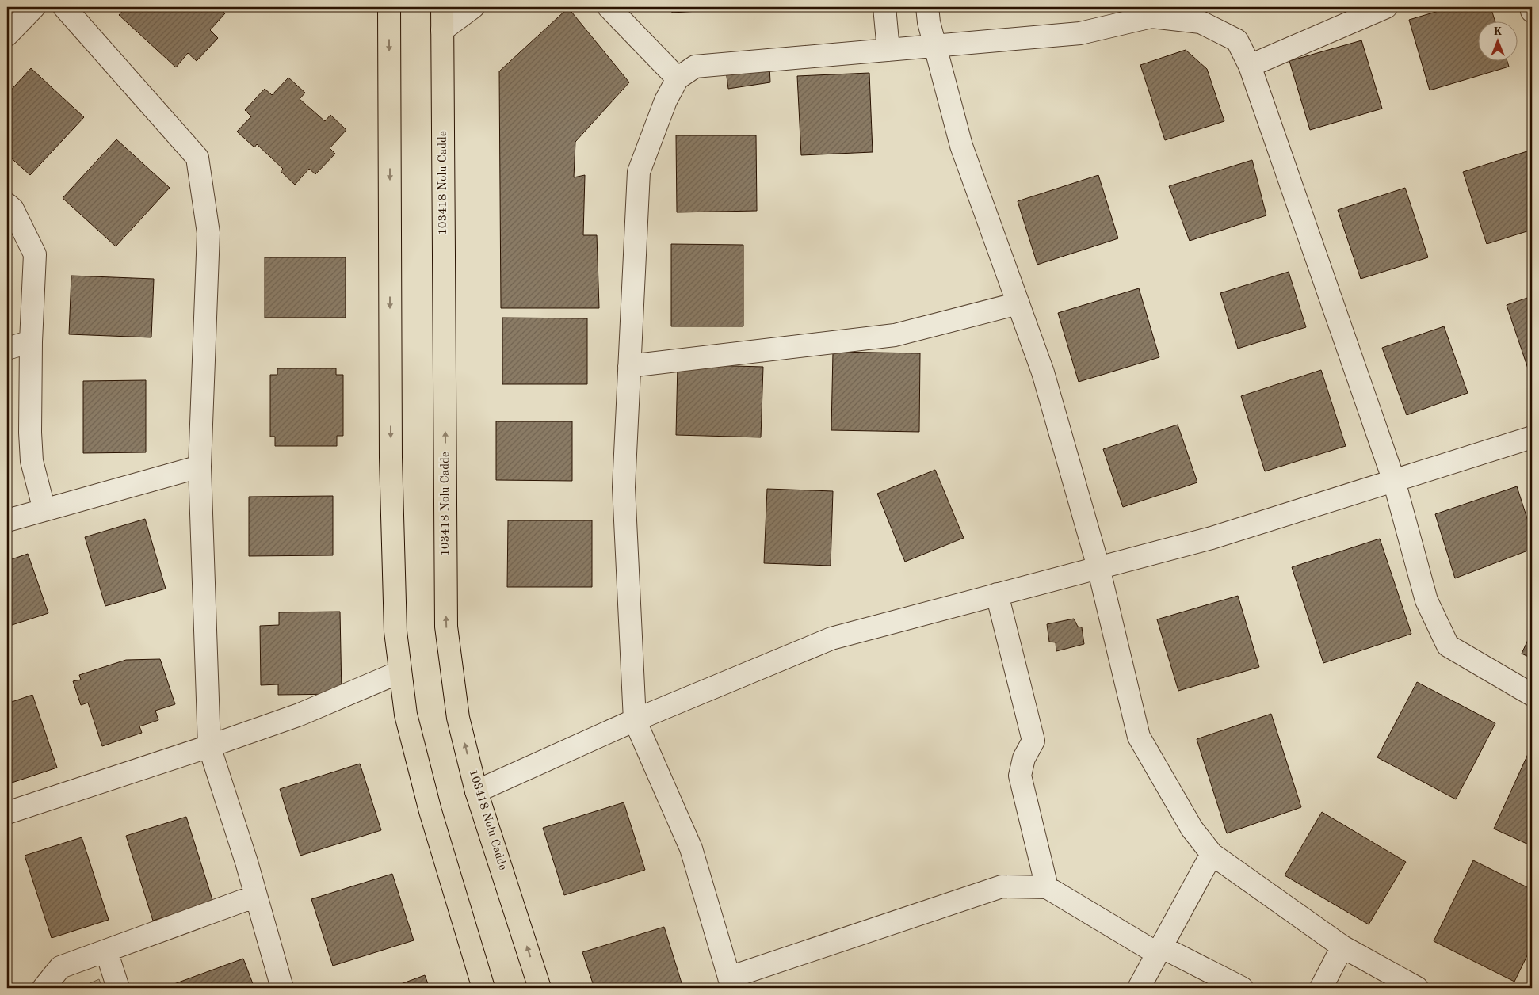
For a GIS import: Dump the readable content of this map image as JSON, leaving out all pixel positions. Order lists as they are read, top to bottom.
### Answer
{
  "streets": {
    "main road": ["103418 Nolu Cadde"]
  },
  "north": "top"
}
